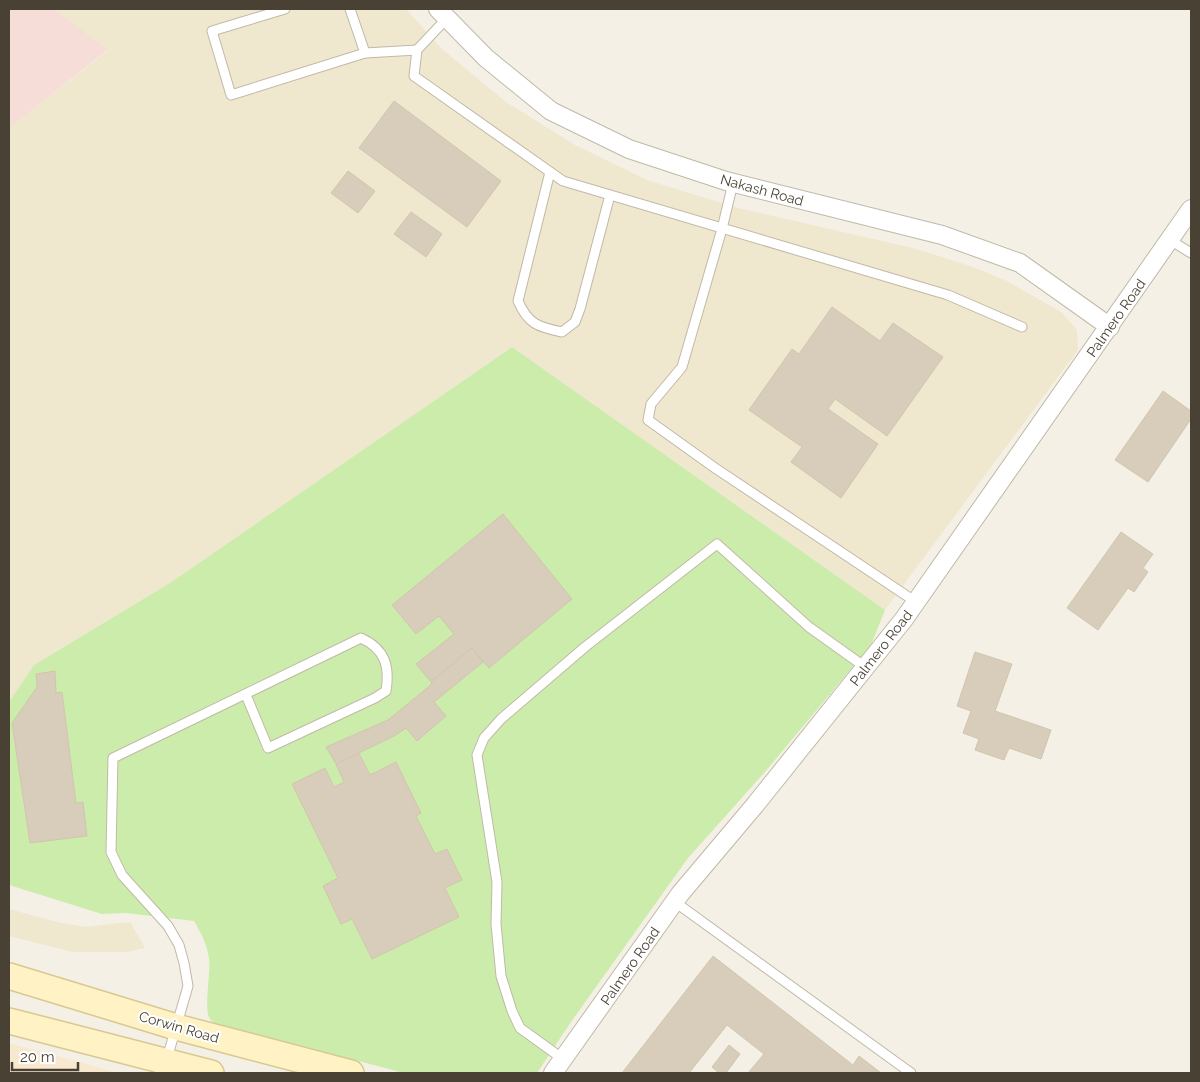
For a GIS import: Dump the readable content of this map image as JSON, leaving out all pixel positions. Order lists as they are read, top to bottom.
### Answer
{
  "streets": {
    "main road": ["Corwin Road"],
    "street": ["Nakash Road", "Palmero Road"]
  },
  "crossings": [
    ["Nakash Road", "Palmero Road"]
  ],
  "scale_bar": "20 m"
}
